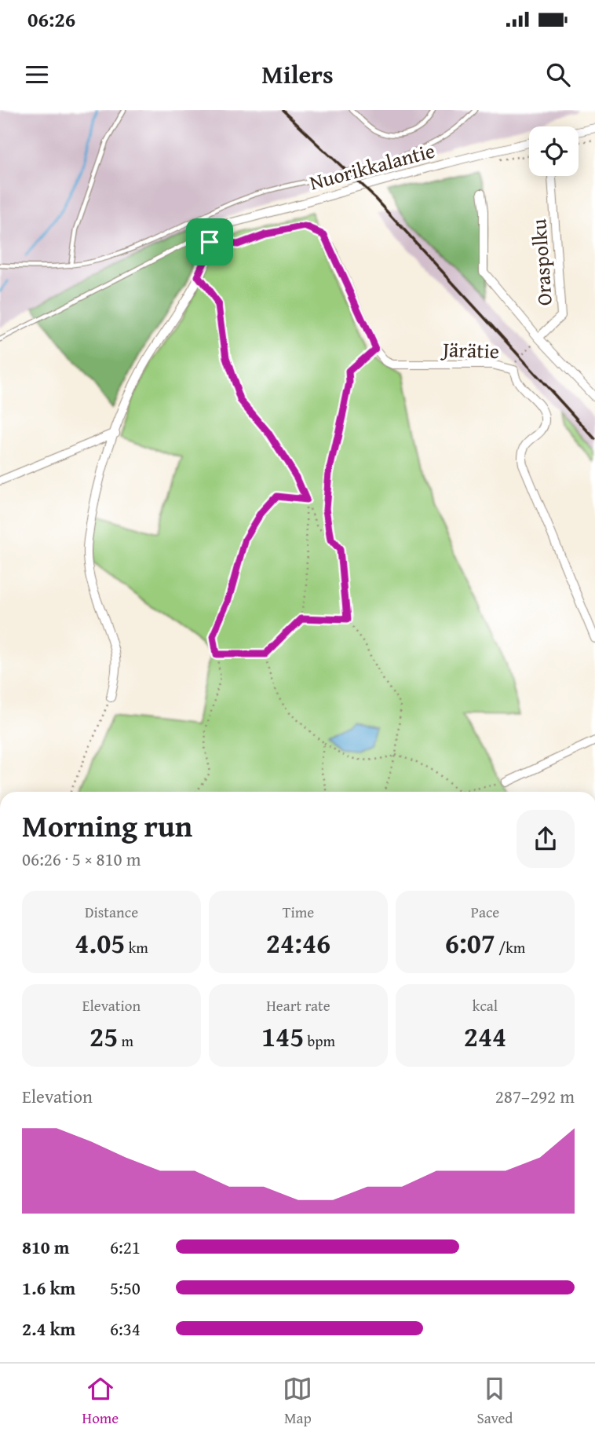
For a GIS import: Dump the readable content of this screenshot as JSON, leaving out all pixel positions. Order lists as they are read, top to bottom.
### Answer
{
  "streets": {
    "street": ["Nuorikkalantie", "Oraspolku", "Järätie"]
  },
  "page": {
    "status": "06:26",
    "header": "Milers",
    "heading": ["Morning run", "06:26 · 5 × 810 m"],
    "stats": [
      ["Distance", "4.05 km"],
      ["Time", "24:46"],
      ["Pace", "6:07 /km"],
      ["Elevation", "25 m"],
      ["Heart rate", "145 bpm"],
      ["kcal", "244"]
    ],
    "chart": ["Elevation", "287–292 m"],
    "list": [
      {
        "name": "810 m",
        "note": "6:21"
      },
      {
        "name": "1.6 km",
        "note": "5:50"
      },
      {
        "name": "2.4 km",
        "note": "6:34"
      }
    ],
    "tabs": ["Home", "Map", "Saved"]
  }
}
